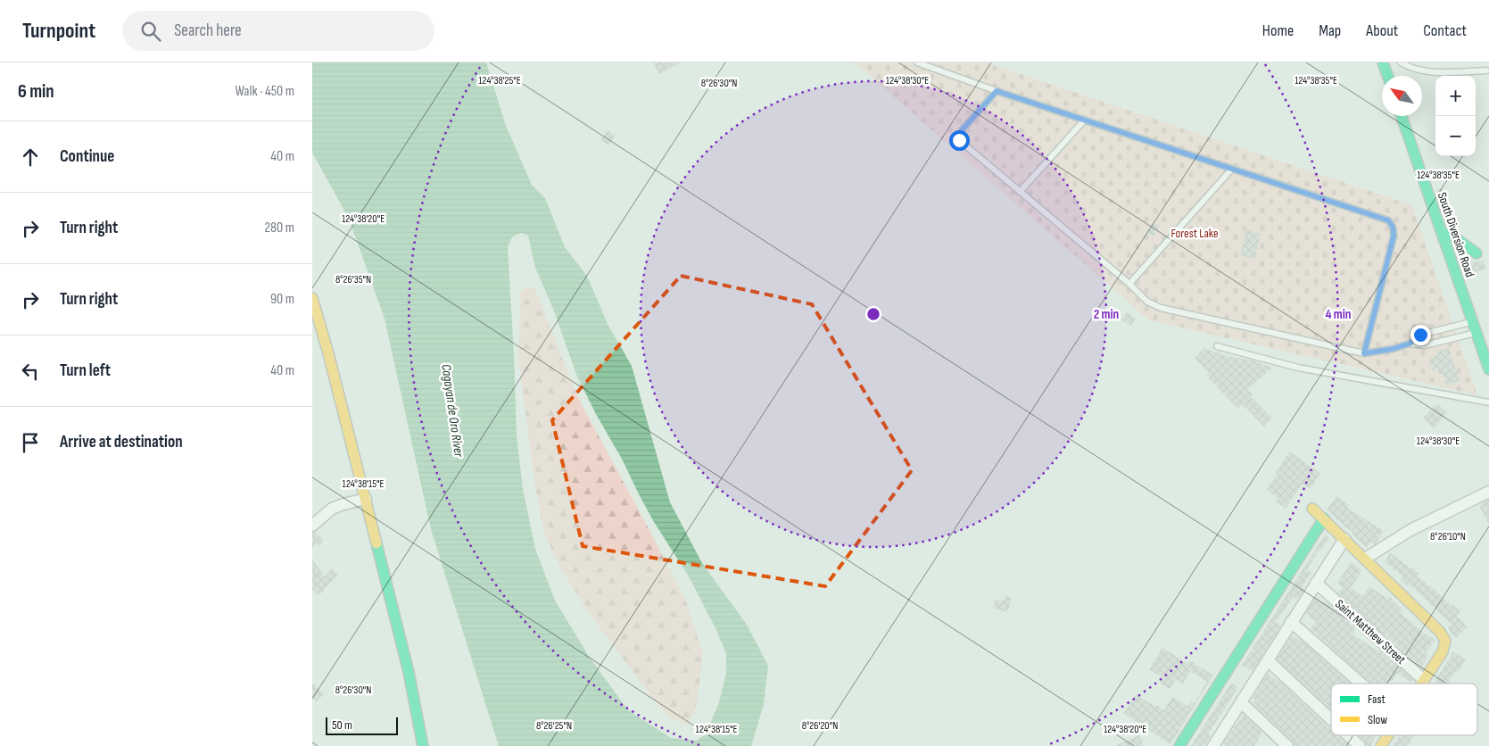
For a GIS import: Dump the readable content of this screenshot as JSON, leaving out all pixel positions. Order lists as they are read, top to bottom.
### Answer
{
  "streets": {
    "street": ["South Diversion Road", "Saint Matthew Street"]
  },
  "water": ["Cagayan de Oro River"],
  "parks": ["Forest Lake"],
  "legend": ["Fast", "Slow"],
  "scale_bar": "50 m",
  "north": "top left",
  "page": {
    "header": "Turnpoint",
    "search": "Search here",
    "nav": [
      "Home",
      "Map",
      "About",
      "Contact"
    ],
    "heading": ["6 min", "Walk · 450 m"],
    "map_buttons": ["+", "−"],
    "list": [
      ["Continue", "40 m"],
      ["Turn right", "280 m"],
      ["Turn right", "90 m"],
      ["Turn left", "40 m"],
      "Arrive at destination"
    ],
    "scale": "50 m"
  },
  "coordinates": [
    "124°38'25\"E",
    "124°38'30\"E",
    "124°38'35\"E",
    "8°26'30\"N",
    "124°38'20\"E",
    "8°26'35\"N",
    "124°38'15\"E",
    "8°26'10\"N",
    "8°26'25\"N",
    "8°26'20\"N"
  ],
  "rings": ["2 min", "4 min"]
}
